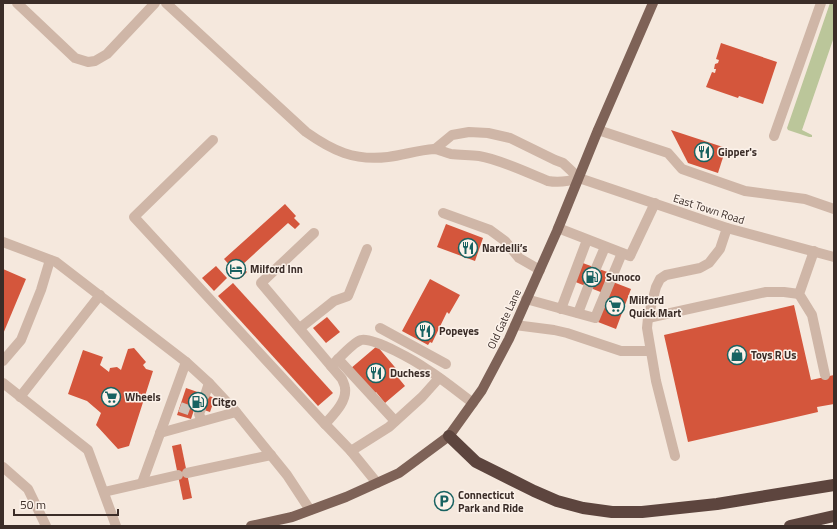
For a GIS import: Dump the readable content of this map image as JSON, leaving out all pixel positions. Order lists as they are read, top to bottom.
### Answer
{
  "streets": {
    "main road": ["Old Gate Lane"],
    "street": ["East Town Road"]
  },
  "crossings": [
    ["East Town Road", "Old Gate Lane"]
  ],
  "places": {
    "restaurant": [
      "Gipper's",
      "Nardelli’s",
      "Popeyes",
      "Duchess"
    ],
    "hotel": ["Milford Inn"],
    "fuel station": ["Sunoco", "Citgo"],
    "supermarket": ["Milford Quick Mart", "Wheels"],
    "shop": ["Toys R Us"],
    "parking": ["Connecticut Park and Ride"]
  },
  "scale_bar": "50 m"
}
